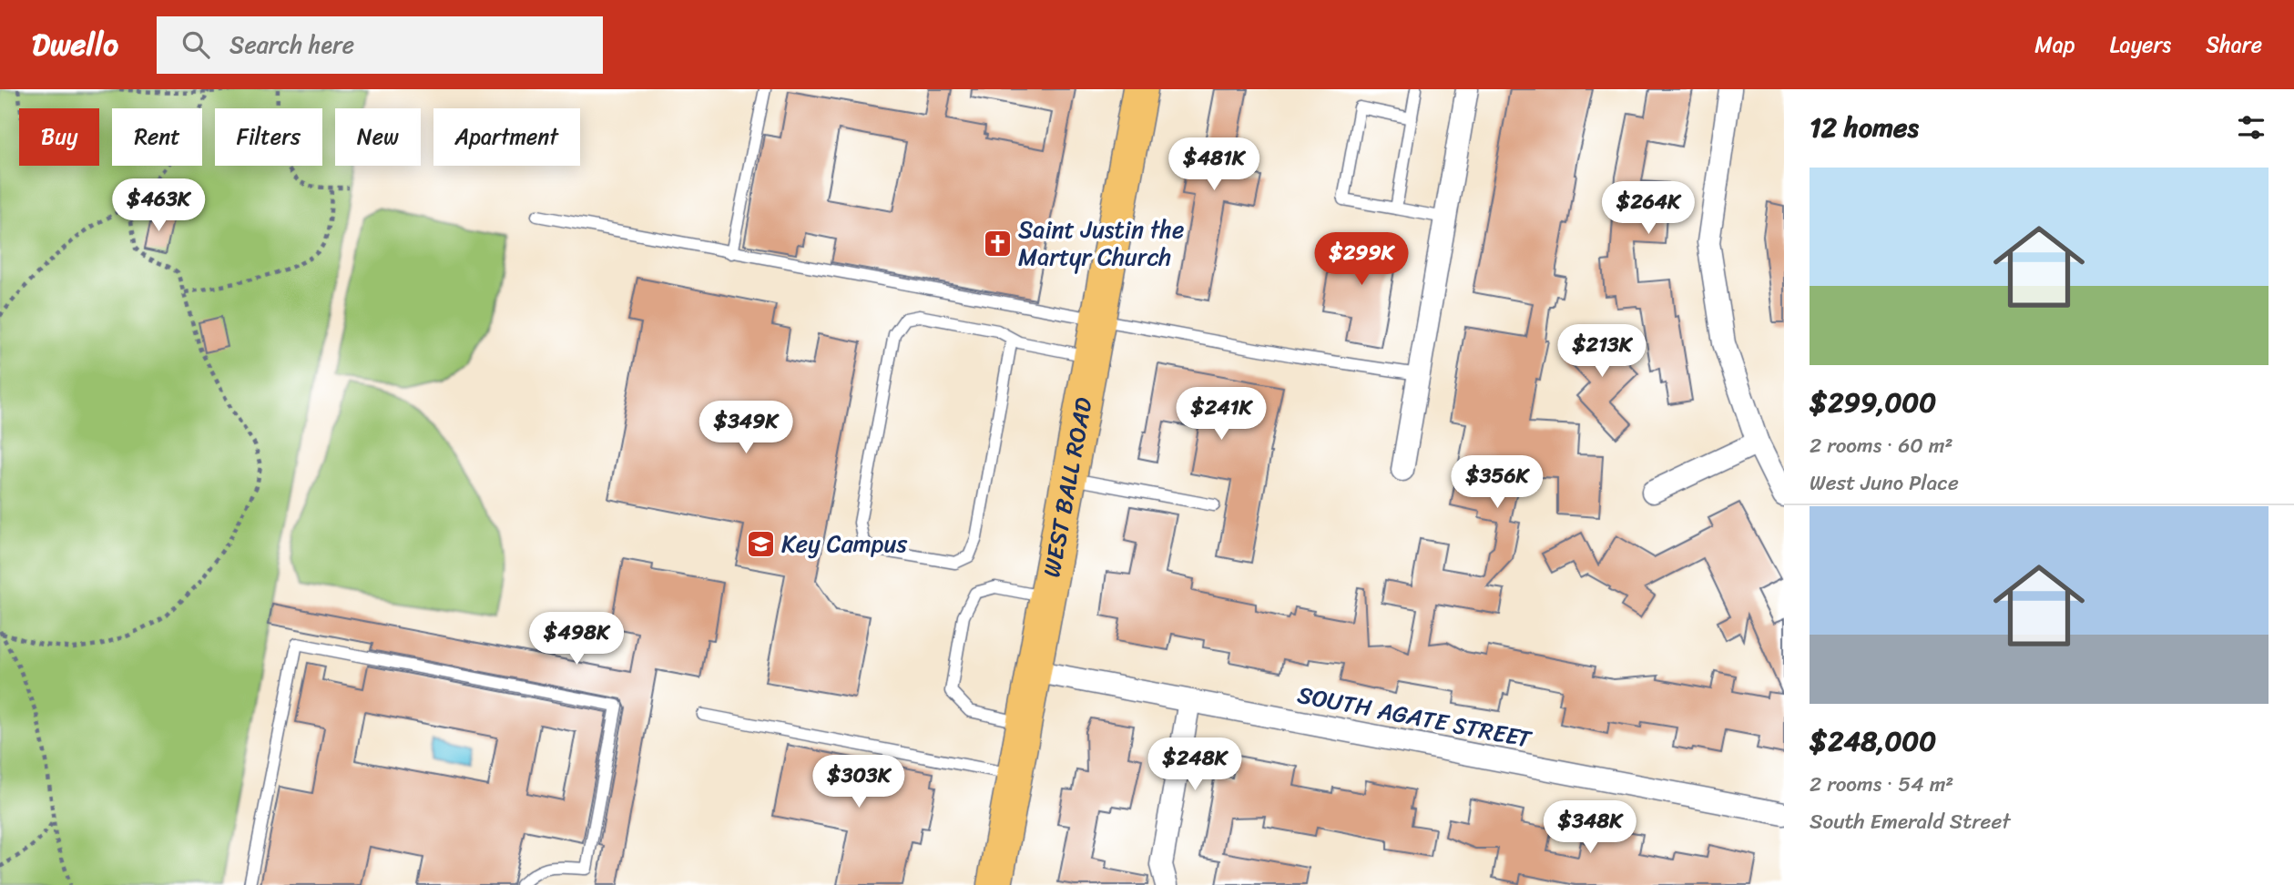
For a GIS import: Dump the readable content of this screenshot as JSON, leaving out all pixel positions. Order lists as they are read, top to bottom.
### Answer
{
  "streets": {
    "main road": ["WEST BALL ROAD"],
    "street": ["SOUTH AGATE STREET"]
  },
  "crossings": [
    ["WEST BALL ROAD", "SOUTH AGATE STREET"]
  ],
  "places": {
    "church": ["Saint Justin the Martyr Church"],
    "school or university": ["Key Campus"]
  },
  "page": {
    "header": "Dwello",
    "search": "Search here",
    "nav": ["Map", "Layers", "Share"],
    "heading": "12 homes",
    "chip": [
      "Buy",
      "Rent",
      "Filters",
      "New",
      "Apartment"
    ],
    "price": [
      "$481K",
      "$463K",
      "$264K",
      "$299K",
      "$213K",
      "$241K",
      "$349K",
      "$356K",
      "$498K",
      "$248K",
      "$303K",
      "$348K"
    ],
    "list": [
      {
        "name": "$299,000",
        "note": "2 rooms · 60 m² · West Juno Place"
      },
      {
        "name": "$248,000",
        "note": "2 rooms · 54 m² · South Emerald Street"
      }
    ]
  }
}
